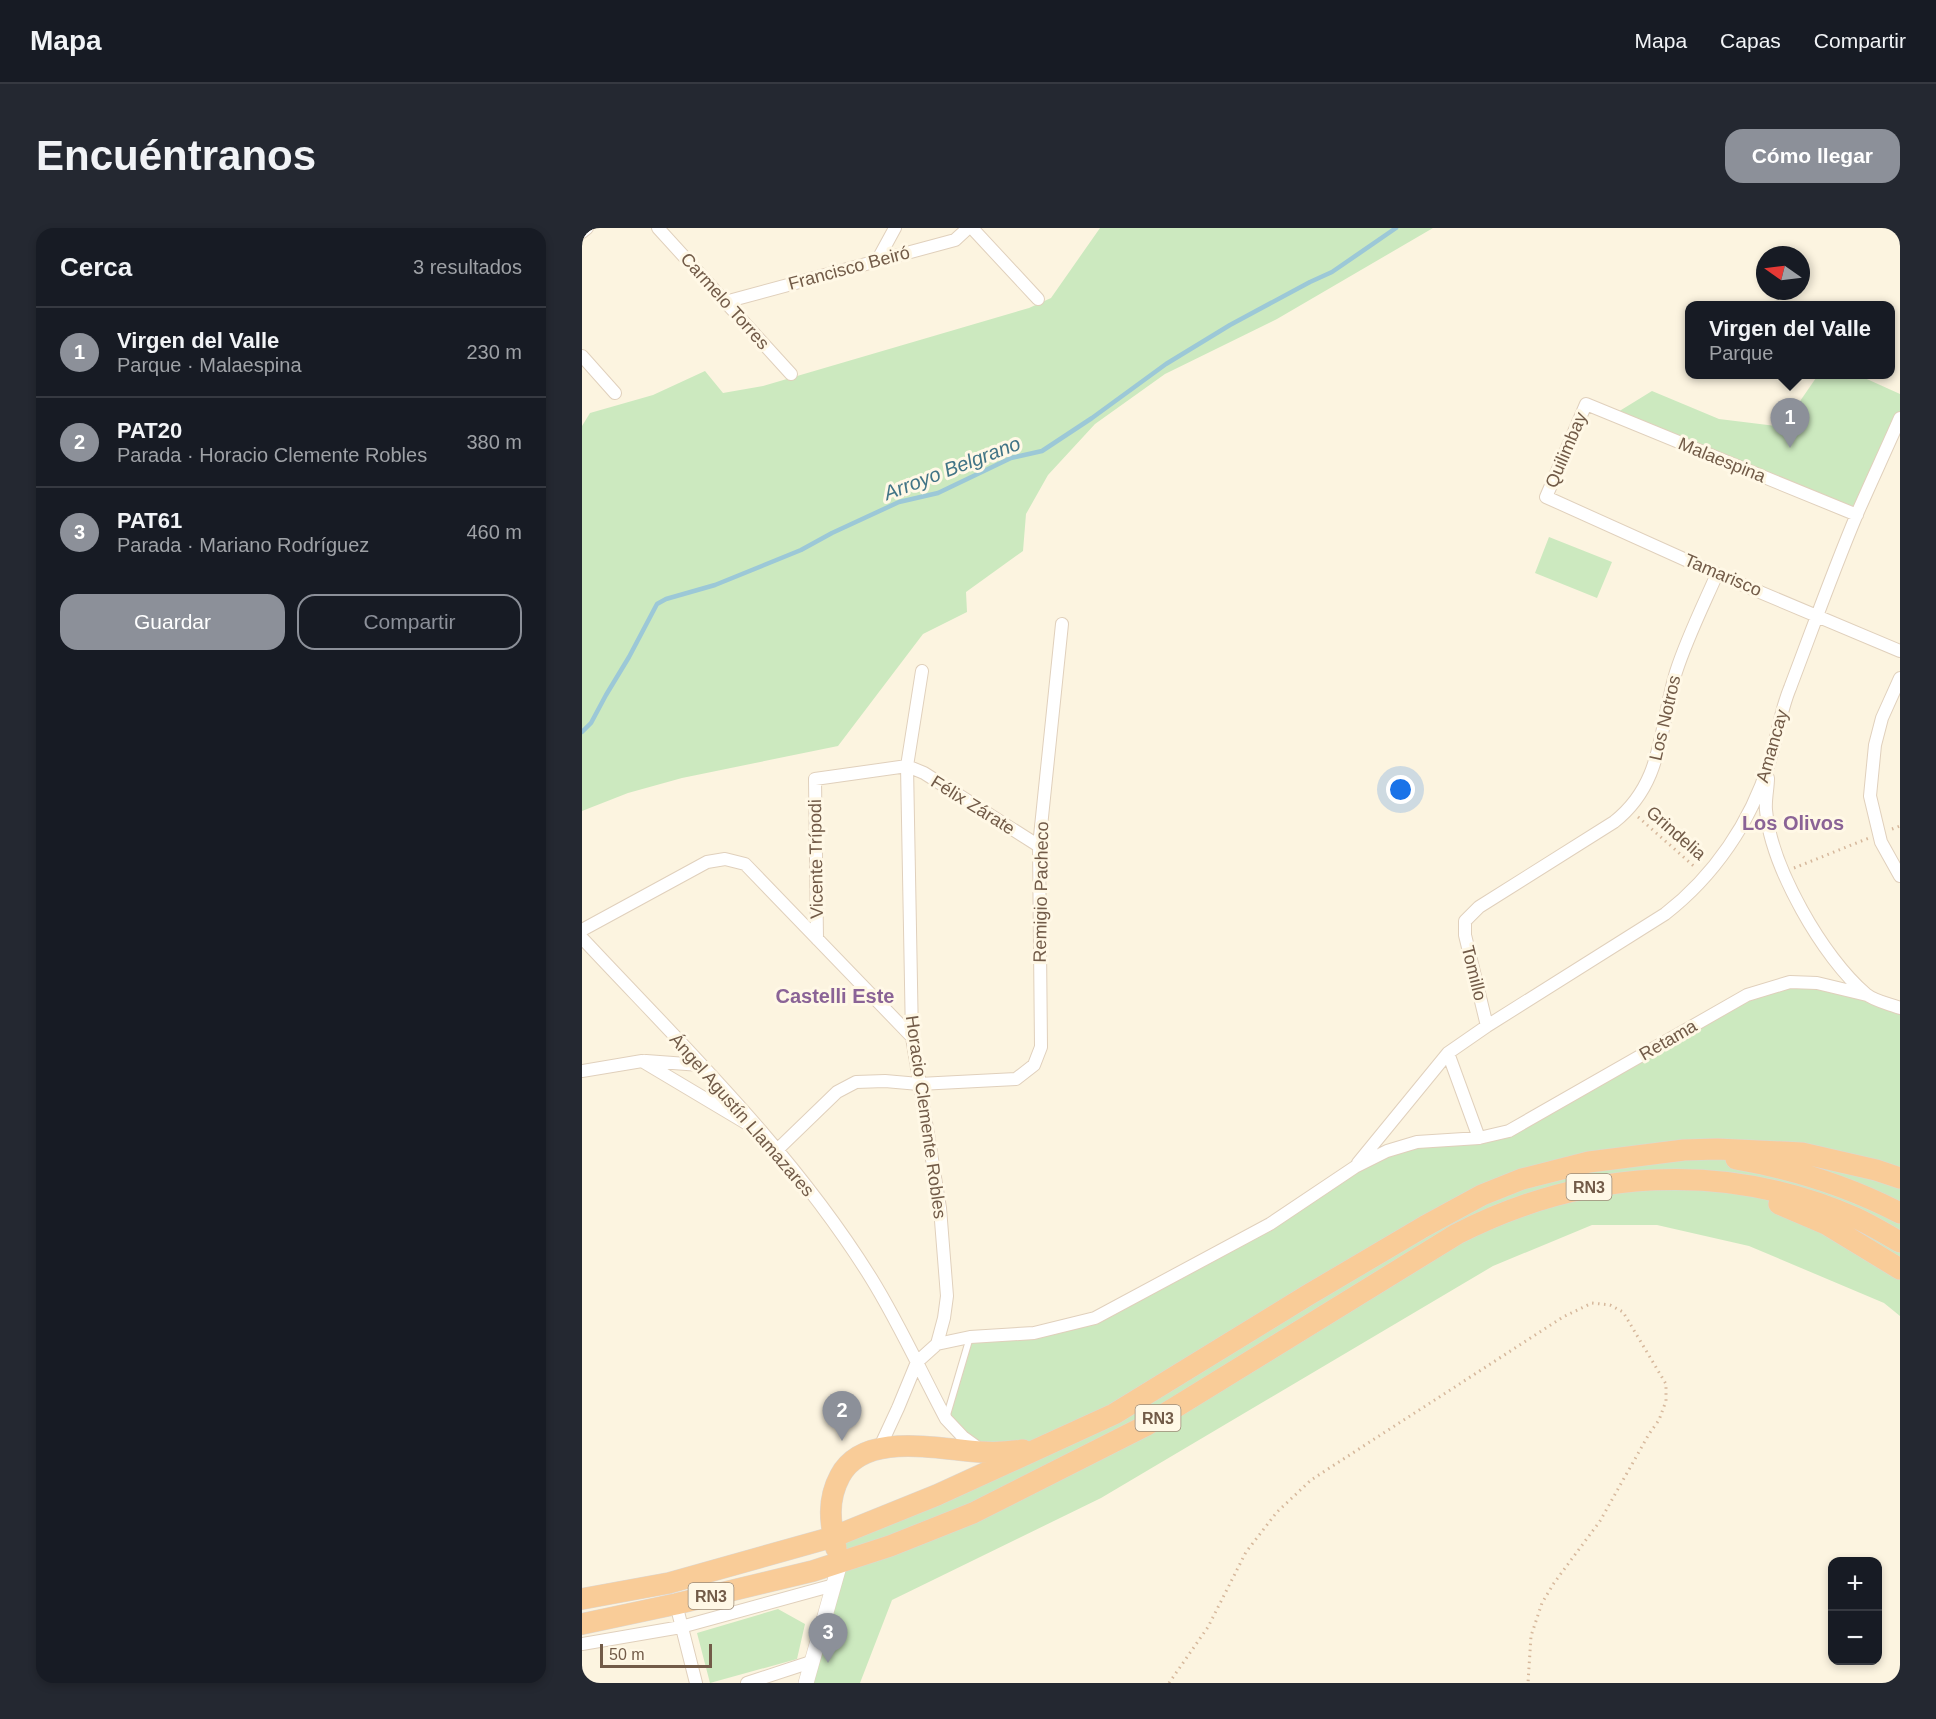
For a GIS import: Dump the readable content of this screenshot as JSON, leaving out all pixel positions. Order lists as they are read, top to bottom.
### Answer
{
  "streets": {
    "highway": ["RN3"],
    "street": [
      "Francisco Beiró",
      "Carmelo Torres",
      "Quilimbay",
      "Malaespina",
      "Tamarisco",
      "Los Notros",
      "Amancay",
      "Félix Zárate",
      "Vicente Trípodi",
      "Remigio Pacheco",
      "Tomillo",
      "Retama",
      "Ángel Agustín Llamazares",
      "Horacio Clemente Robles"
    ],
    "path": ["Grindelia"]
  },
  "crossings": [
    ["Francisco Beiró", "Carmelo Torres"],
    ["Quilimbay", "Malaespina"],
    ["Quilimbay", "Tamarisco"],
    ["Malaespina", "Amancay"],
    ["Tamarisco", "Los Notros"],
    ["Tamarisco", "Amancay"],
    ["Los Notros", "Grindelia"],
    ["Los Notros", "Tomillo"],
    ["Amancay", "Grindelia"],
    ["Amancay", "Tomillo"],
    ["Amancay", "Retama"],
    ["Félix Zárate", "Vicente Trípodi"],
    ["Félix Zárate", "Remigio Pacheco"],
    ["Félix Zárate", "Horacio Clemente Robles"],
    ["Vicente Trípodi", "Horacio Clemente Robles"],
    ["Remigio Pacheco", "Horacio Clemente Robles"]
  ],
  "districts": ["Los Olivos", "Castelli Este"],
  "water": ["Arroyo Belgrano"],
  "scale_bar": "50 m",
  "north": "left",
  "page": {
    "header": "Mapa",
    "nav": ["Mapa", "Capas", "Compartir"],
    "buttons": [
      "Cómo llegar",
      ["Guardar", "Compartir"]
    ],
    "title": "Encuéntranos",
    "heading": ["Cerca", "3 resultados"],
    "popup": ["Virgen del Valle", "Parque"],
    "list": [
      {
        "mark": "1",
        "name": "Virgen del Valle",
        "note": "Parque · Malaespina",
        "value": "230 m"
      },
      {
        "mark": "2",
        "name": "PAT20",
        "note": "Parada · Horacio Clemente Robles",
        "value": "380 m"
      },
      {
        "mark": "3",
        "name": "PAT61",
        "note": "Parada · Mariano Rodríguez",
        "value": "460 m"
      }
    ],
    "pins": ["1", "2", "3"],
    "map_buttons": ["+", "−"],
    "scale": "50 m"
  }
}
